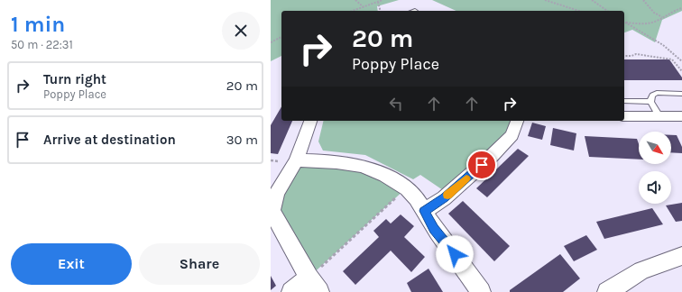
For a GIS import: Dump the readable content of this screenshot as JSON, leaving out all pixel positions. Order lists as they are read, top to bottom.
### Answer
{
  "north": "bottom right",
  "page": {
    "heading": ["1 min", "50 m · 22:31"],
    "turn": ["20 m", "Poppy Place"],
    "list": [
      {
        "name": "Turn right",
        "note": "Poppy Place",
        "value": "20 m"
      },
      {
        "name": "Arrive at destination",
        "value": "30 m"
      }
    ],
    "buttons": ["Exit", "Share"]
  }
}
